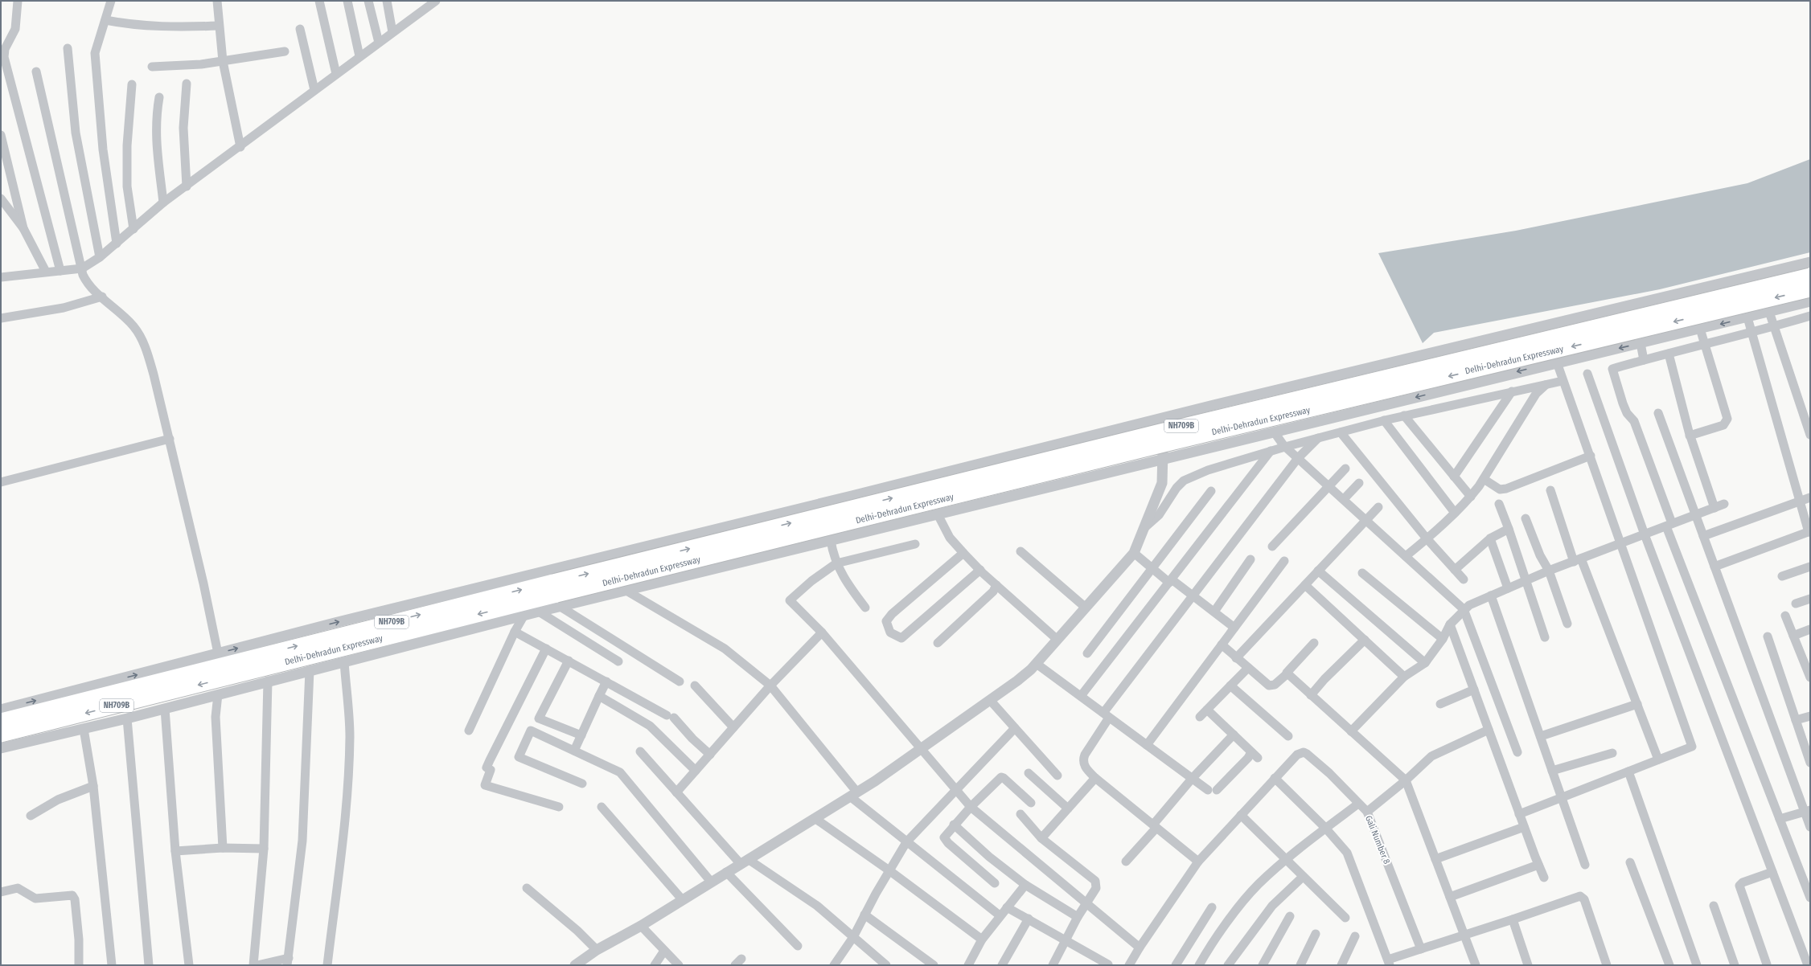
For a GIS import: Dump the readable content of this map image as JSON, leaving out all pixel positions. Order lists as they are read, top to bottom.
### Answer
{
  "streets": {
    "highway": ["Delhi-Dehradun Expressway", "NH709B"],
    "street": ["Gali Number 8"]
  }
}
